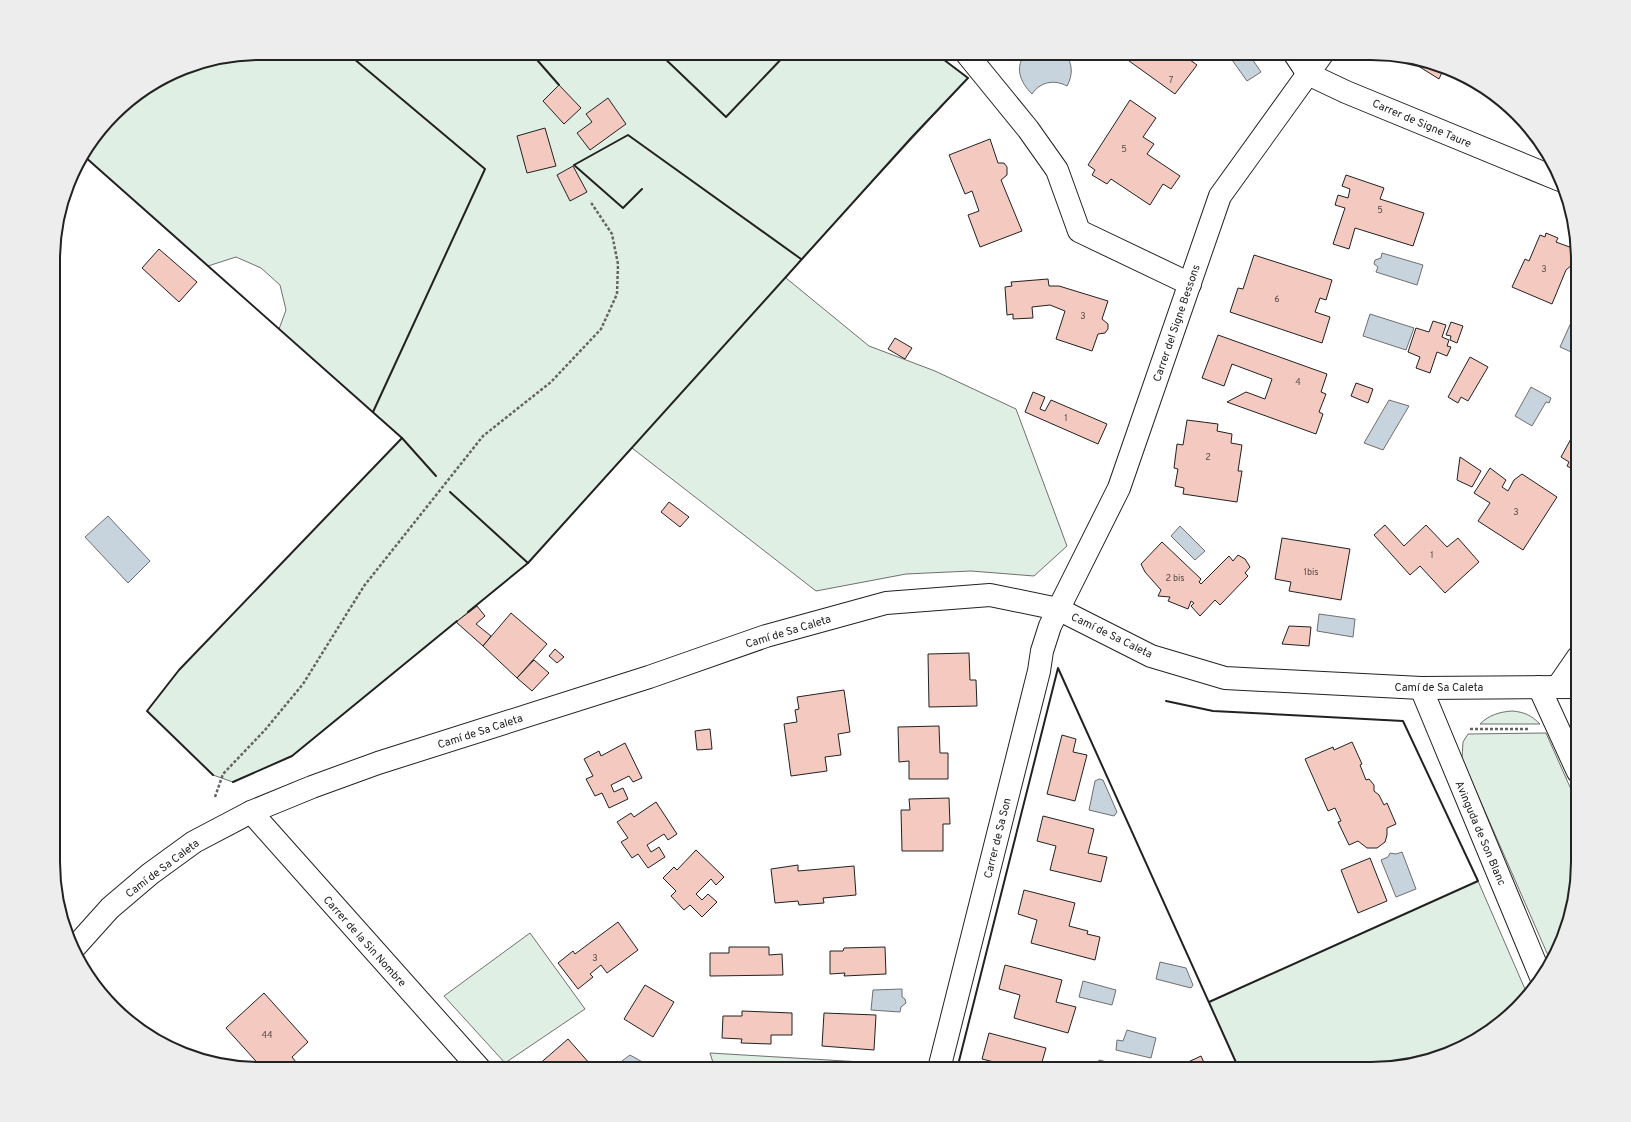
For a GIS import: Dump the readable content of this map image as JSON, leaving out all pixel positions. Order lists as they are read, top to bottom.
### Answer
{
  "streets": {
    "street": [
      "Carrer de Signe Taure",
      "Carrer del Signe Bessons",
      "Camí de Sa Caleta",
      "Avinguda de Son Blanc",
      "Carrer de Sa Son",
      "Carrer de la Sin Nombre"
    ]
  },
  "crossings": [
    ["Carrer de Signe Taure", "Carrer del Signe Bessons"],
    ["Carrer del Signe Bessons", "Camí de Sa Caleta"],
    ["Carrer del Signe Bessons", "Carrer de Sa Son"],
    ["Camí de Sa Caleta", "Avinguda de Son Blanc"],
    ["Camí de Sa Caleta", "Carrer de Sa Son"],
    ["Camí de Sa Caleta", "Carrer de la Sin Nombre"]
  ],
  "house_numbers": [
    "7",
    "5",
    "5",
    "3",
    "6",
    "3",
    "4",
    "1",
    "2",
    "3",
    "1",
    "1bis",
    "2 bis",
    "3",
    "44"
  ]
}
